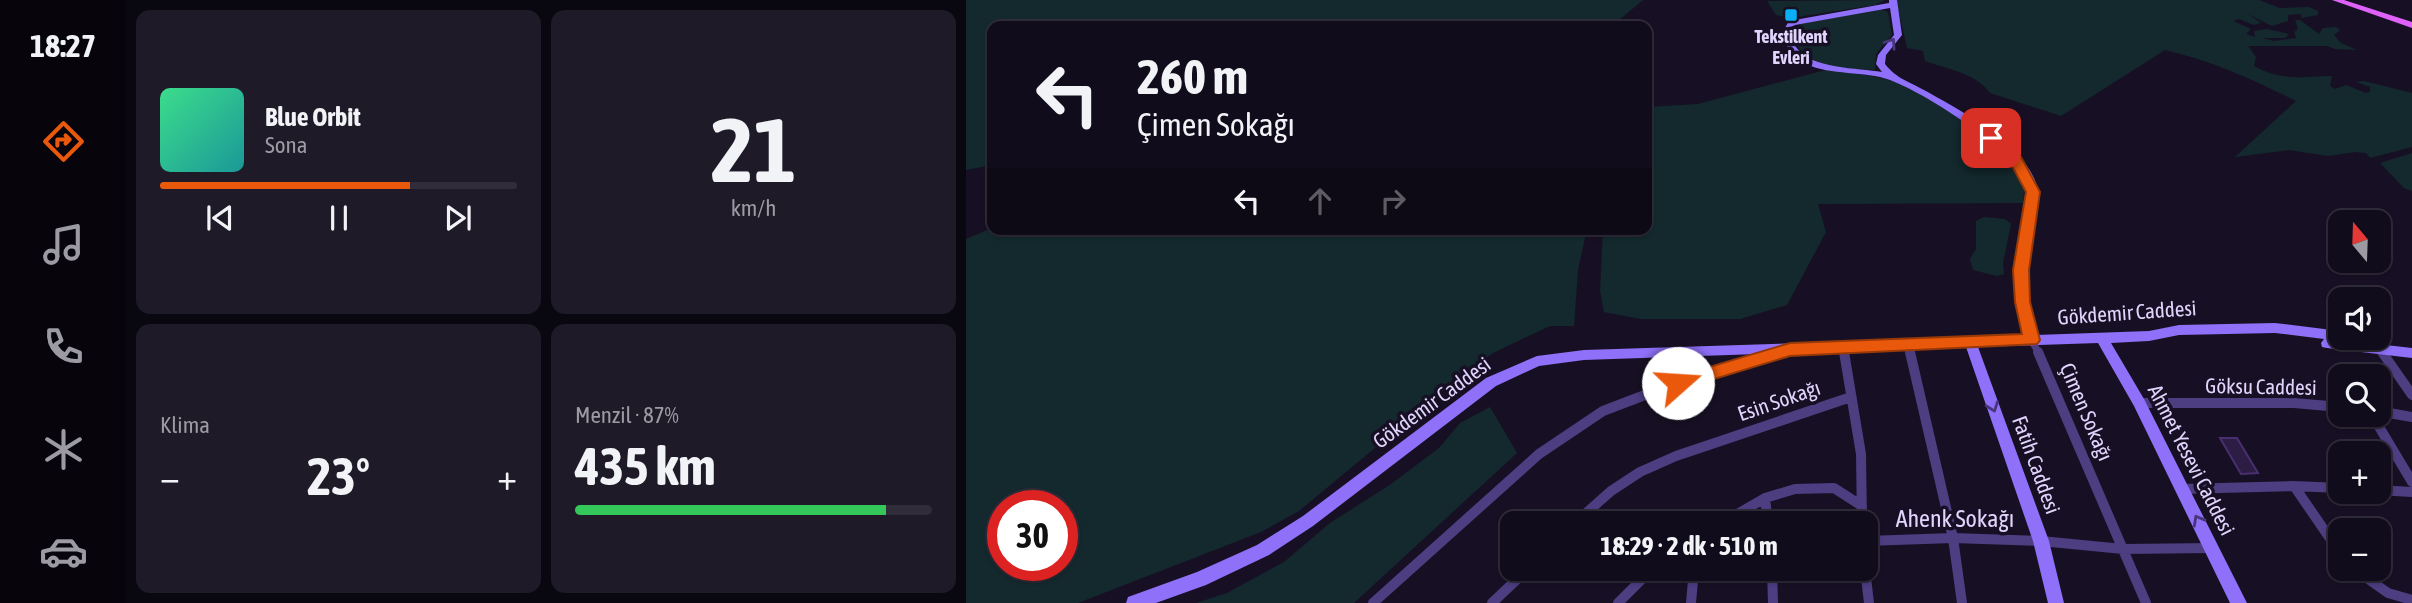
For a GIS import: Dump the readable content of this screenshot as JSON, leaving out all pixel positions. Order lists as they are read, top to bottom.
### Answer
{
  "streets": {
    "main road": [
      "Gökdemir Caddesi",
      "Çimen Sokağı",
      "Ahmet Yesevi Caddesi",
      "Fatih Caddesi"
    ],
    "street": ["Göksu Caddesi", "Esin Sokağı", "Ahenk Sokağı"]
  },
  "crossings": [
    ["Gökdemir Caddesi", "Çimen Sokağı"],
    ["Gökdemir Caddesi", "Ahmet Yesevi Caddesi"],
    ["Gökdemir Caddesi", "Fatih Caddesi"],
    ["Göksu Caddesi", "Ahmet Yesevi Caddesi"],
    ["Çimen Sokağı", "Ahenk Sokağı"],
    ["Ahmet Yesevi Caddesi", "Ahenk Sokağı"],
    ["Fatih Caddesi", "Ahenk Sokağı"]
  ],
  "one_way": ["Fatih Caddesi"],
  "places": {
    "transit": ["Tekstilkent Evleri"]
  },
  "north": "top",
  "page": {
    "tabs": "18:27",
    "tile": [
      ["21", "km/h"],
      "Klima",
      ["Menzil · 87%", "435 km"]
    ],
    "turn": ["260 m", "Çimen Sokağı"],
    "song": ["Blue Orbit", "Sona"],
    "map_buttons": ["+", "−"],
    "heat": ["−", "23°", "+"],
    "limit": "30",
    "trip": "18:29 · 2 dk · 510 m"
  }
}
